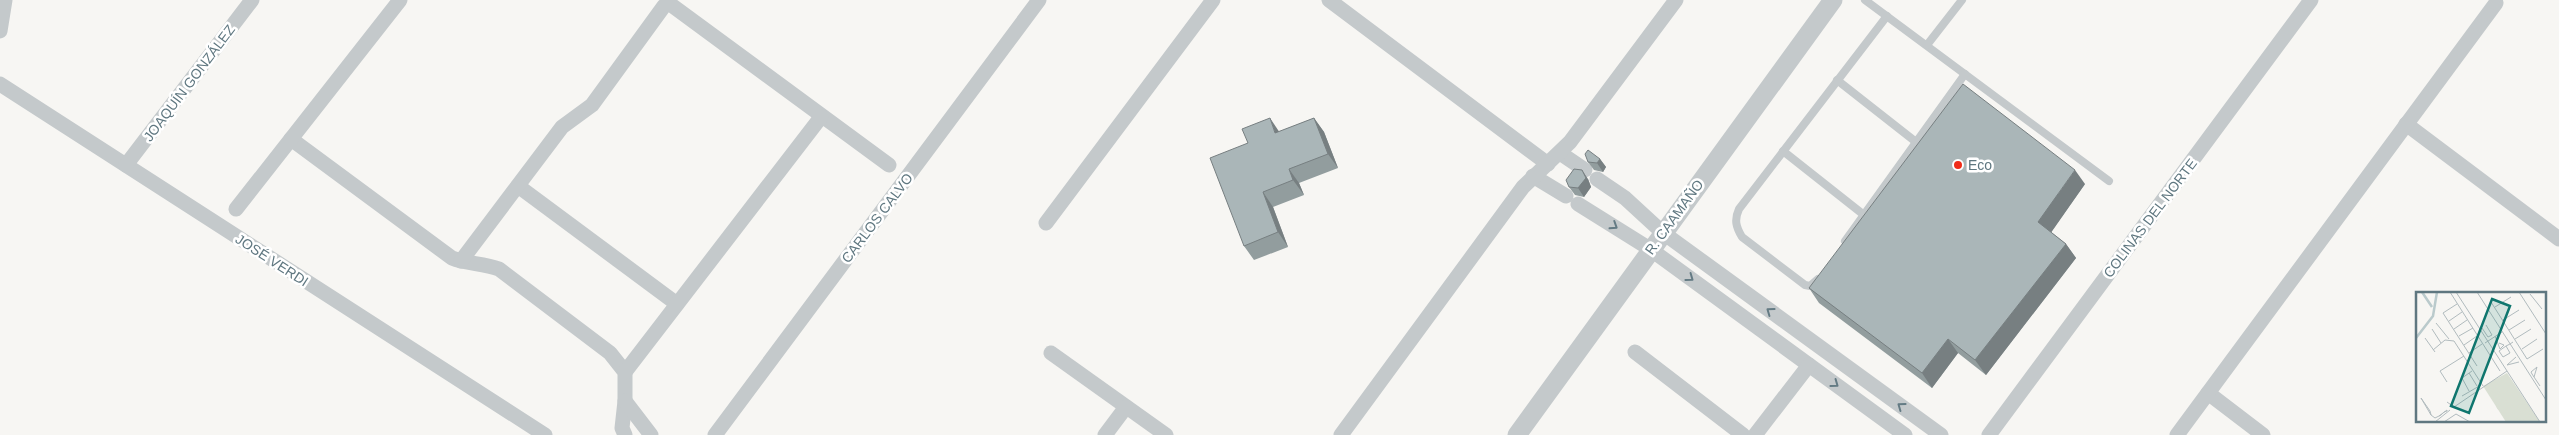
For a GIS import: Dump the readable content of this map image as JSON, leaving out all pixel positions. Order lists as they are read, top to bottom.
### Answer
{
  "streets": {
    "street": [
      "JOAQUÍN GONZÁLEZ",
      "R. CAAMAÑO",
      "CARLOS CALVO",
      "COLINAS DEL NORTE",
      "JOSÉ VERDI"
    ]
  },
  "crossings": [
    ["JOAQUÍN GONZÁLEZ", "JOSÉ VERDI"]
  ],
  "places": ["Eco"]
}
